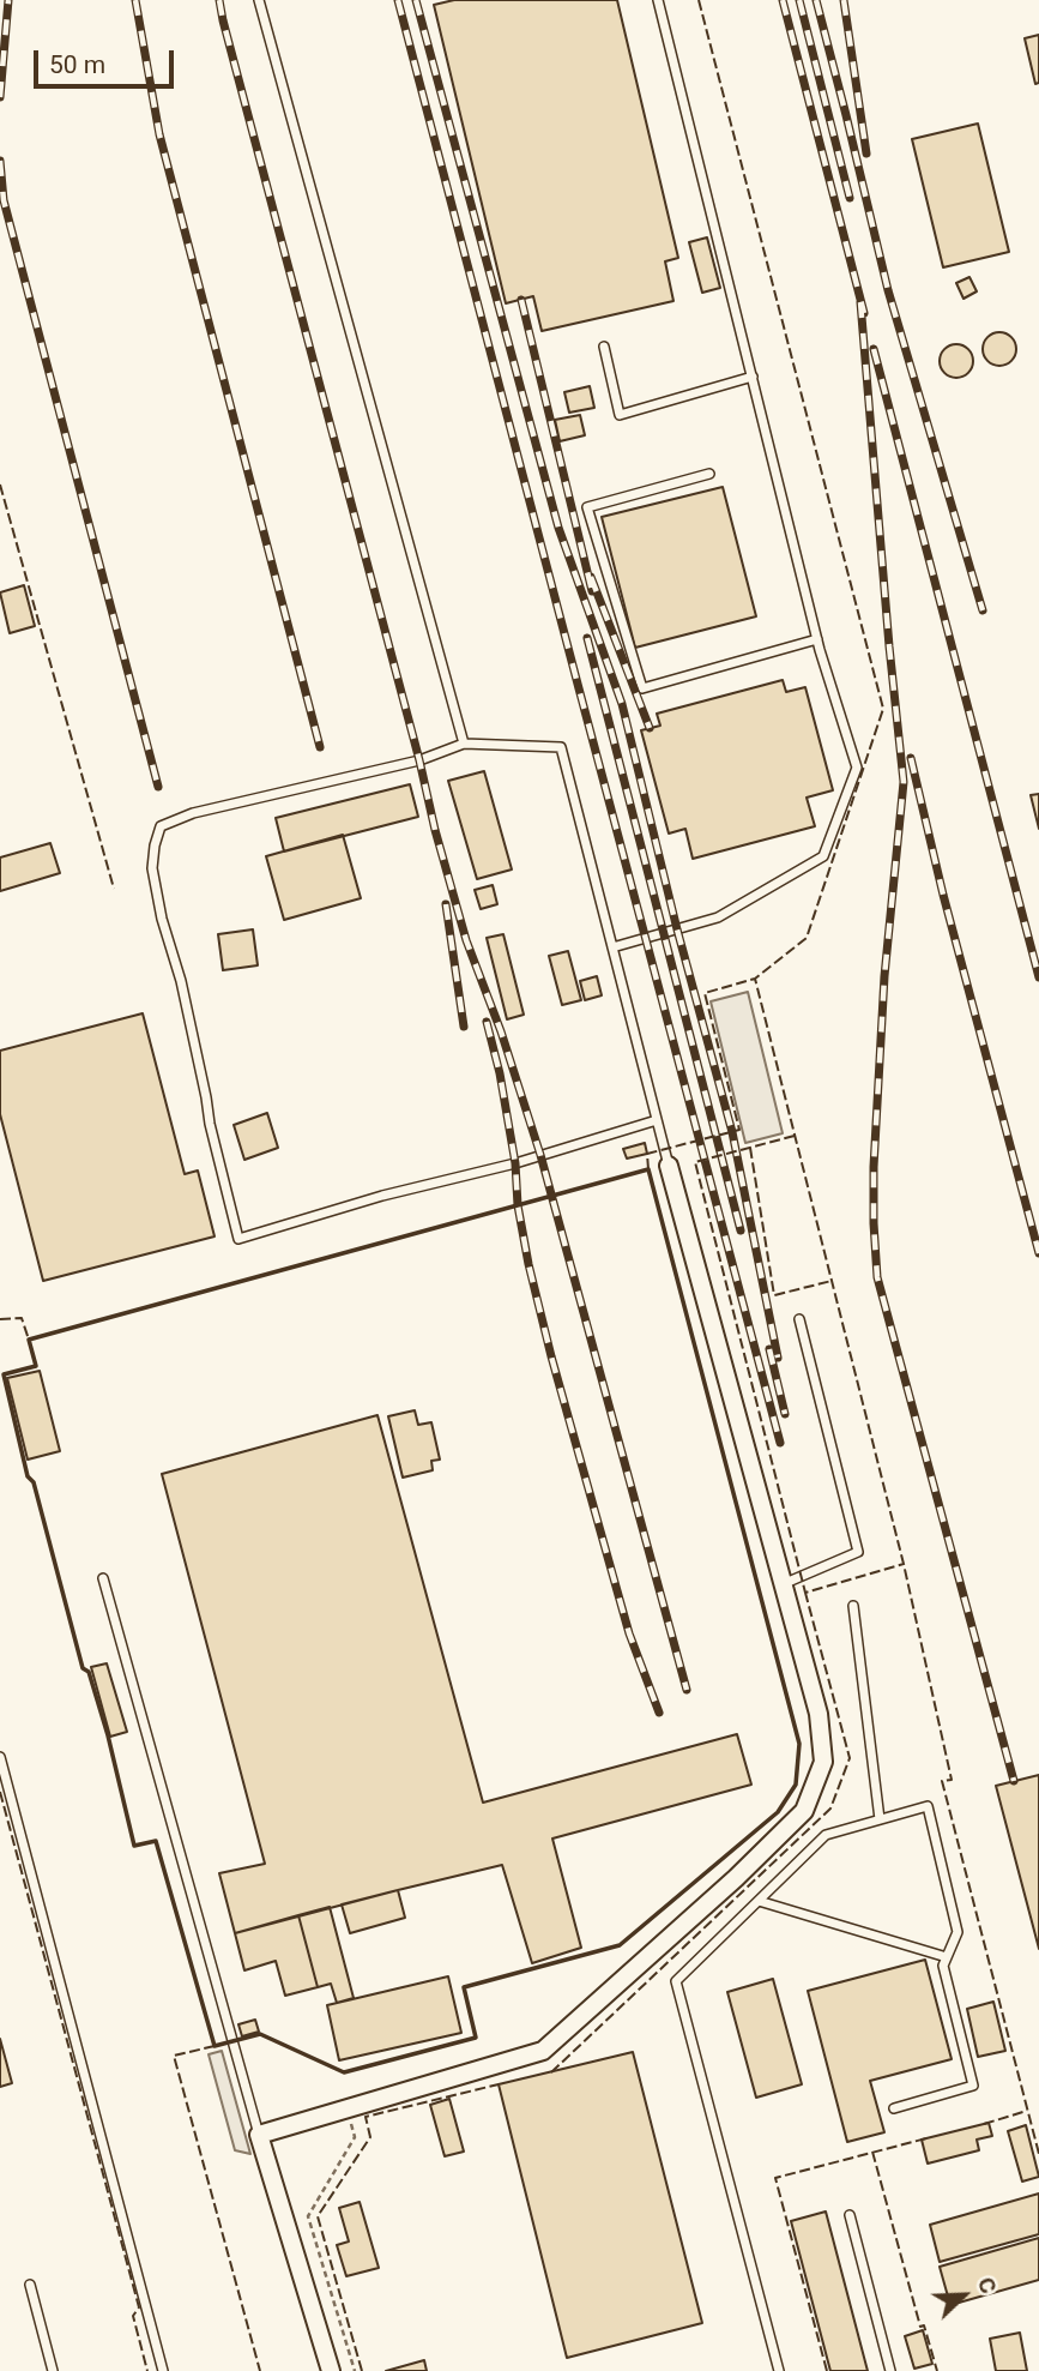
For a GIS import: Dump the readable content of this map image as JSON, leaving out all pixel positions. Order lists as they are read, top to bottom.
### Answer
{
  "scale_bar": "50 m",
  "north": "top right"
}
